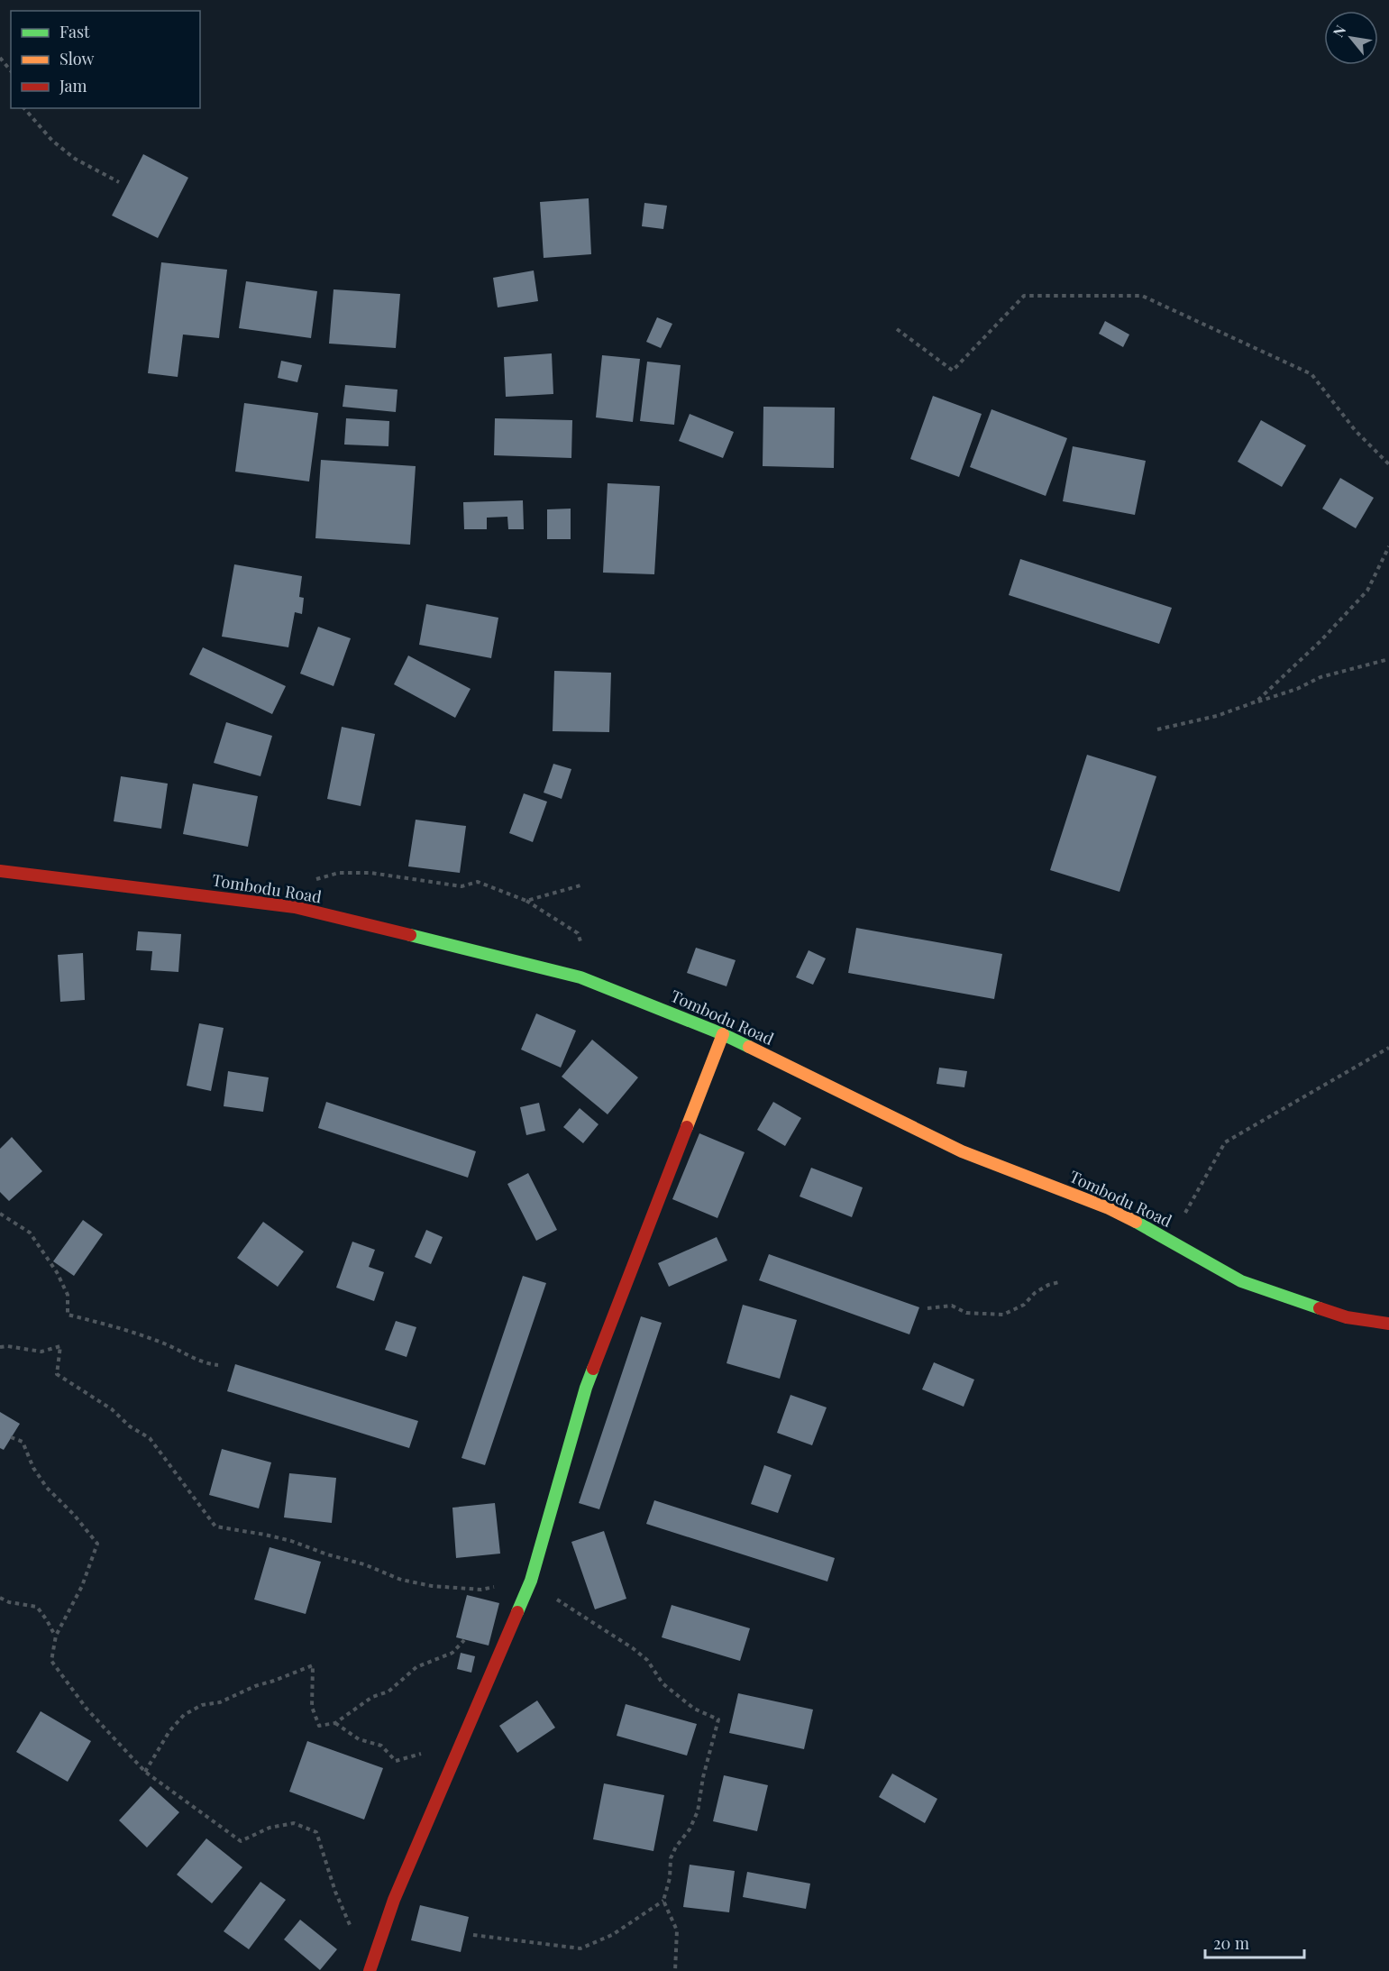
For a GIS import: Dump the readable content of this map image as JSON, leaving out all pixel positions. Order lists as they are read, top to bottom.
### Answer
{
  "streets": {
    "main road": ["Tombodu Road"]
  },
  "legend": ["Fast", "Slow", "Jam"],
  "scale_bar": "20 m",
  "north": "top left"
}
